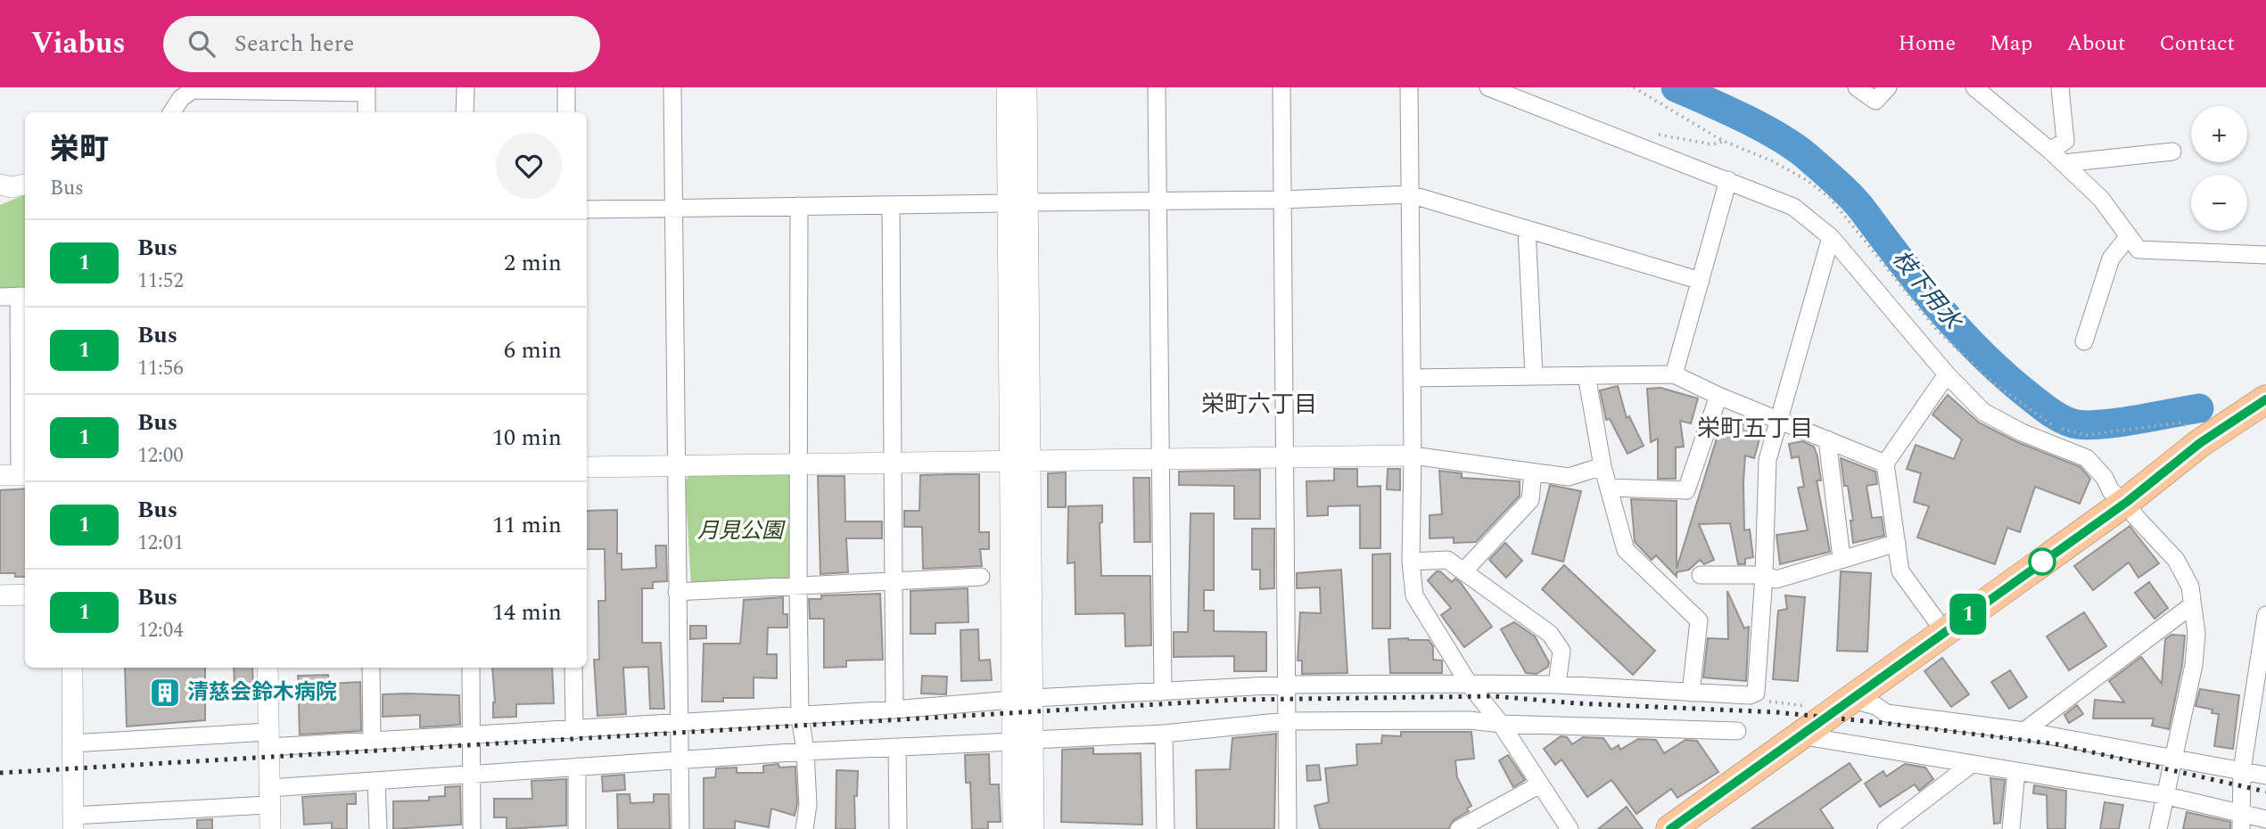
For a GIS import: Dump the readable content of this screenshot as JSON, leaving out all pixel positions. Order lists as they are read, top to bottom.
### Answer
{
  "districts": ["栄町六丁目", "栄町五丁目"],
  "water": ["枝下用水"],
  "parks": ["月見公園"],
  "places": {
    "building": ["清慈会鈴木病院"]
  },
  "lines": ["bus line 1"],
  "page": {
    "header": "Viabus",
    "search": "Search here",
    "nav": [
      "Home",
      "Map",
      "About",
      "Contact"
    ],
    "on_map": "1",
    "map_buttons": ["+", "−"],
    "heading": ["栄町", "Bus"],
    "list": [
      {
        "mark": "1",
        "name": "Bus",
        "note": "11:52",
        "value": "2 min"
      },
      {
        "mark": "1",
        "name": "Bus",
        "note": "11:56",
        "value": "6 min"
      },
      {
        "mark": "1",
        "name": "Bus",
        "note": "12:00",
        "value": "10 min"
      },
      {
        "mark": "1",
        "name": "Bus",
        "note": "12:01",
        "value": "11 min"
      },
      {
        "mark": "1",
        "name": "Bus",
        "note": "12:04",
        "value": "14 min"
      }
    ]
  }
}
